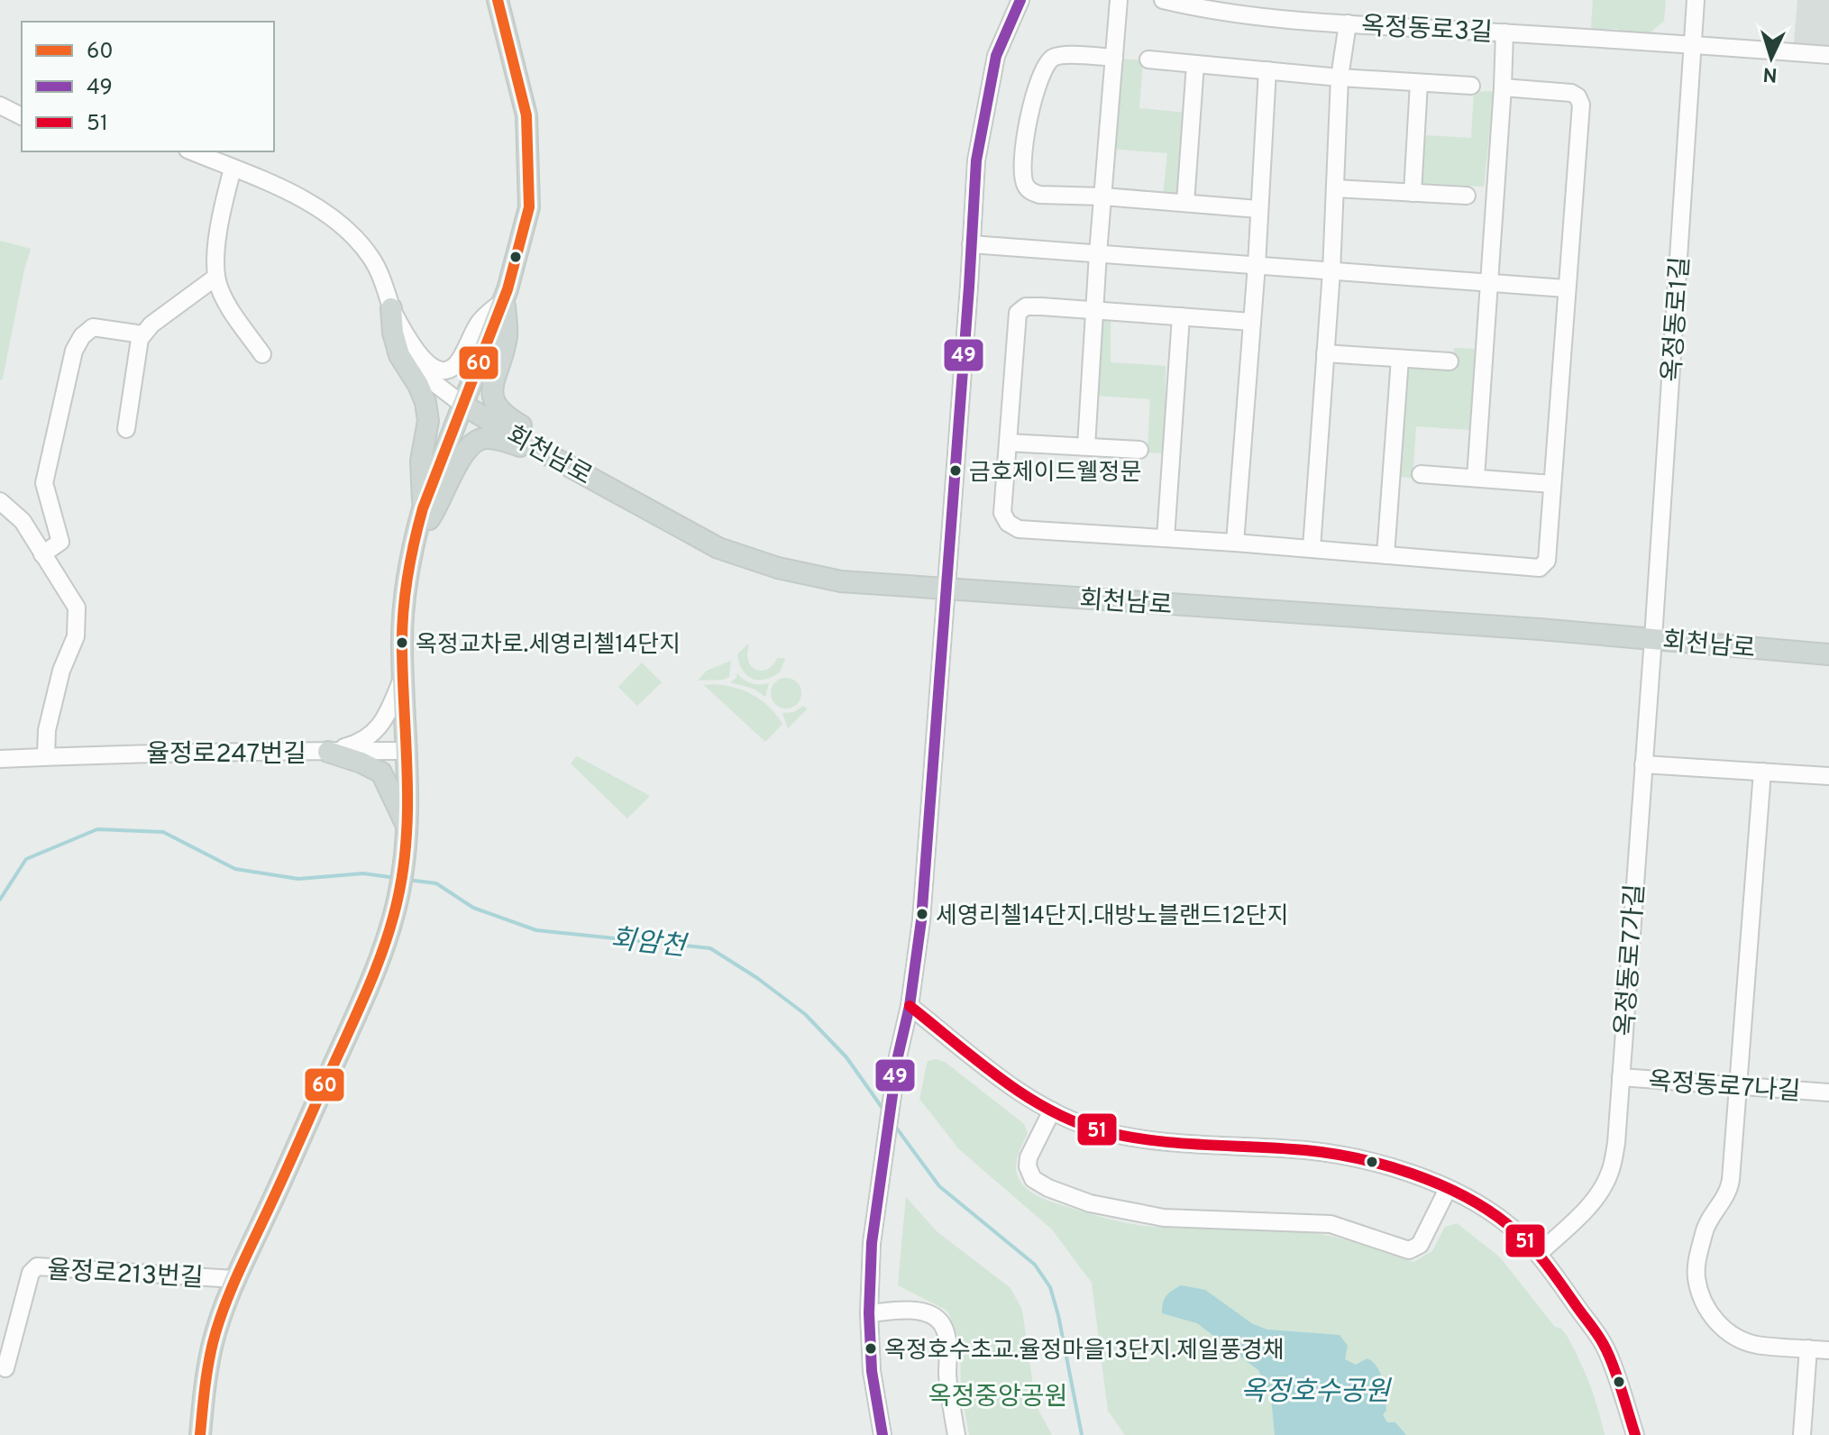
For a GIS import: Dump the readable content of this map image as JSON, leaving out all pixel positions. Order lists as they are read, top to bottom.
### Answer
{
  "streets": {
    "main road": ["회천남로"],
    "street": [
      "옥정동로3길",
      "옥정동로1길",
      "율정로247번길",
      "옥정동로7가길",
      "옥정동로7나길",
      "율정로213번길"
    ]
  },
  "crossings": [
    ["옥정동로3길", "옥정동로1길"],
    ["옥정동로1길", "회천남로"],
    ["옥정동로1길", "옥정동로7가길"],
    ["회천남로", "옥정동로7가길"],
    ["옥정동로7가길", "옥정동로7나길"]
  ],
  "water": ["회암천", "옥정호수공원"],
  "parks": ["옥정중앙공원"],
  "places": [
    "금호제이드웰정문",
    "옥정교차로.세영리첼14단지",
    "세영리첼14단지.대방노블랜드12단지",
    "옥정호수초교.율정마을13단지.제일풍경채"
  ],
  "lines": ["transit line 60", "transit line 49", "transit line 51"],
  "legend": ["60", "49", "51"],
  "north": "bottom"
}
